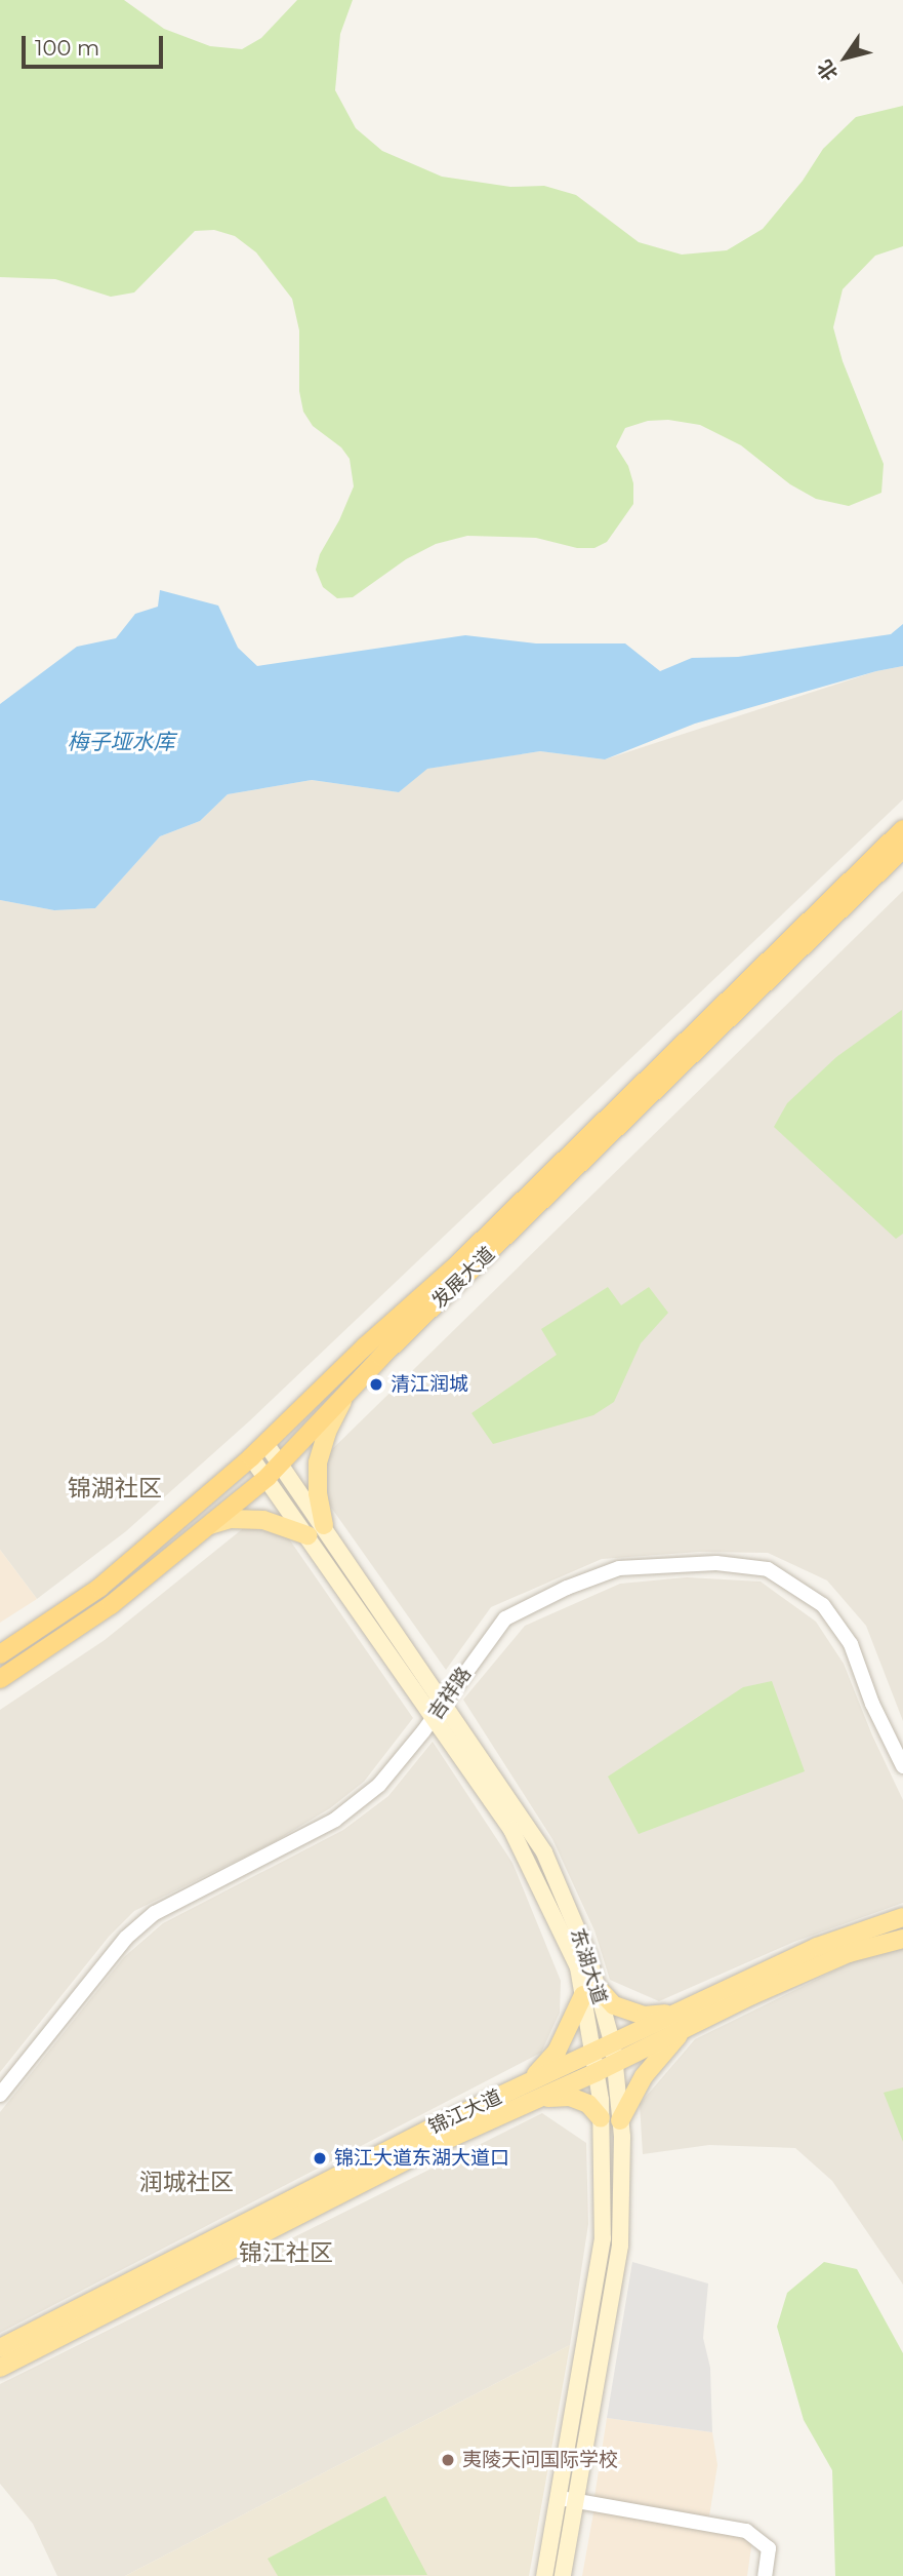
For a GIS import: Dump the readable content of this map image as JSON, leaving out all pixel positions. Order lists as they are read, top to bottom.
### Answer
{
  "streets": {
    "highway": ["发展大道"],
    "main road": ["东湖大道", "锦江大道"],
    "street": ["吉祥路"]
  },
  "crossings": [
    ["发展大道", "东湖大道"],
    ["吉祥路", "东湖大道"],
    ["东湖大道", "锦江大道"]
  ],
  "districts": ["锦湖社区", "润城社区", "锦江社区"],
  "water": ["梅子垭水库"],
  "places": ["清江润城", "锦江大道东湖大道口", "夷陵天问国际学校"],
  "scale_bar": "100 m",
  "north": "bottom left"
}
